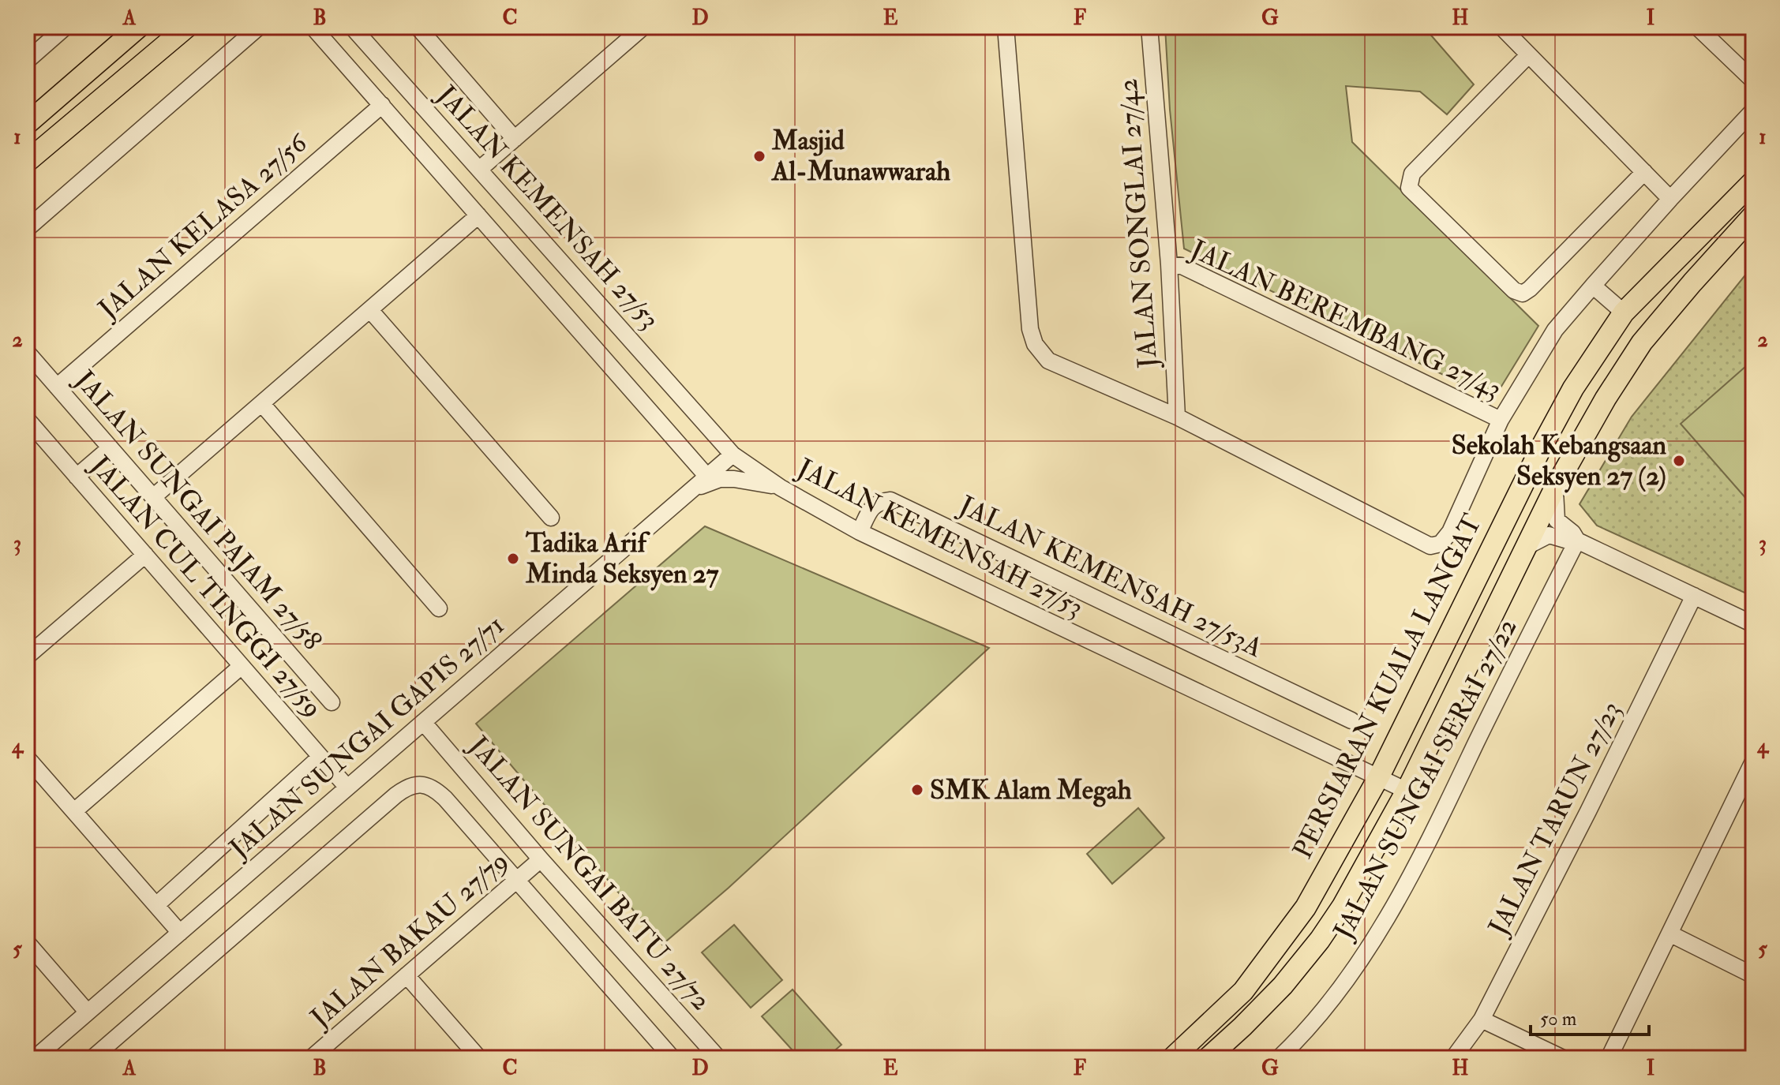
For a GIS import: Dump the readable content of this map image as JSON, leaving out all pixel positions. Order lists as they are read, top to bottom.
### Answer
{
  "streets": {
    "main road": ["PERSIARAN KUALA LANGAT"],
    "street": [
      "JALAN KEMENSAH 27/53",
      "JALAN SONGLAI 27/42",
      "JALAN KELASA 27/56",
      "JALAN BEREMBANG 27/43",
      "JALAN SUNGAI PAJAM 27/58",
      "JALAN KEMENSAH 27/53A",
      "JALAN CUL TINGGI 27/59",
      "JALAN SUNGAI GAPIS 27/71",
      "JALAN SUNGAI SERAI 27/22",
      "JALAN TARUN 27/23",
      "JALAN SUNGAI BATU 27/72",
      "JALAN BAKAU 27/79"
    ]
  },
  "crossings": [
    ["JALAN KEMENSAH 27/53", "JALAN KEMENSAH 27/53A"],
    ["JALAN KEMENSAH 27/53", "PERSIARAN KUALA LANGAT"],
    ["JALAN KEMENSAH 27/53", "JALAN SUNGAI GAPIS 27/71"],
    ["JALAN SONGLAI 27/42", "JALAN BEREMBANG 27/43"],
    ["JALAN KELASA 27/56", "JALAN SUNGAI PAJAM 27/58"],
    ["JALAN CUL TINGGI 27/59", "JALAN SUNGAI GAPIS 27/71"],
    ["JALAN SUNGAI GAPIS 27/71", "JALAN SUNGAI BATU 27/72"],
    ["JALAN SUNGAI BATU 27/72", "JALAN BAKAU 27/79"]
  ],
  "places": [
    "Masjid Al-Munawwarah",
    "Sekolah Kebangsaan Seksyen 27 (2)",
    "Tadika Arif Minda Seksyen 27",
    "SMK Alam Megah"
  ],
  "scale_bar": "50 m",
  "grid": {
    "columns": [
      "A",
      "B",
      "C",
      "D",
      "E",
      "F",
      "G",
      "H",
      "I"
    ],
    "rows": [
      "1",
      "2",
      "3",
      "4",
      "5"
    ]
  }
}
